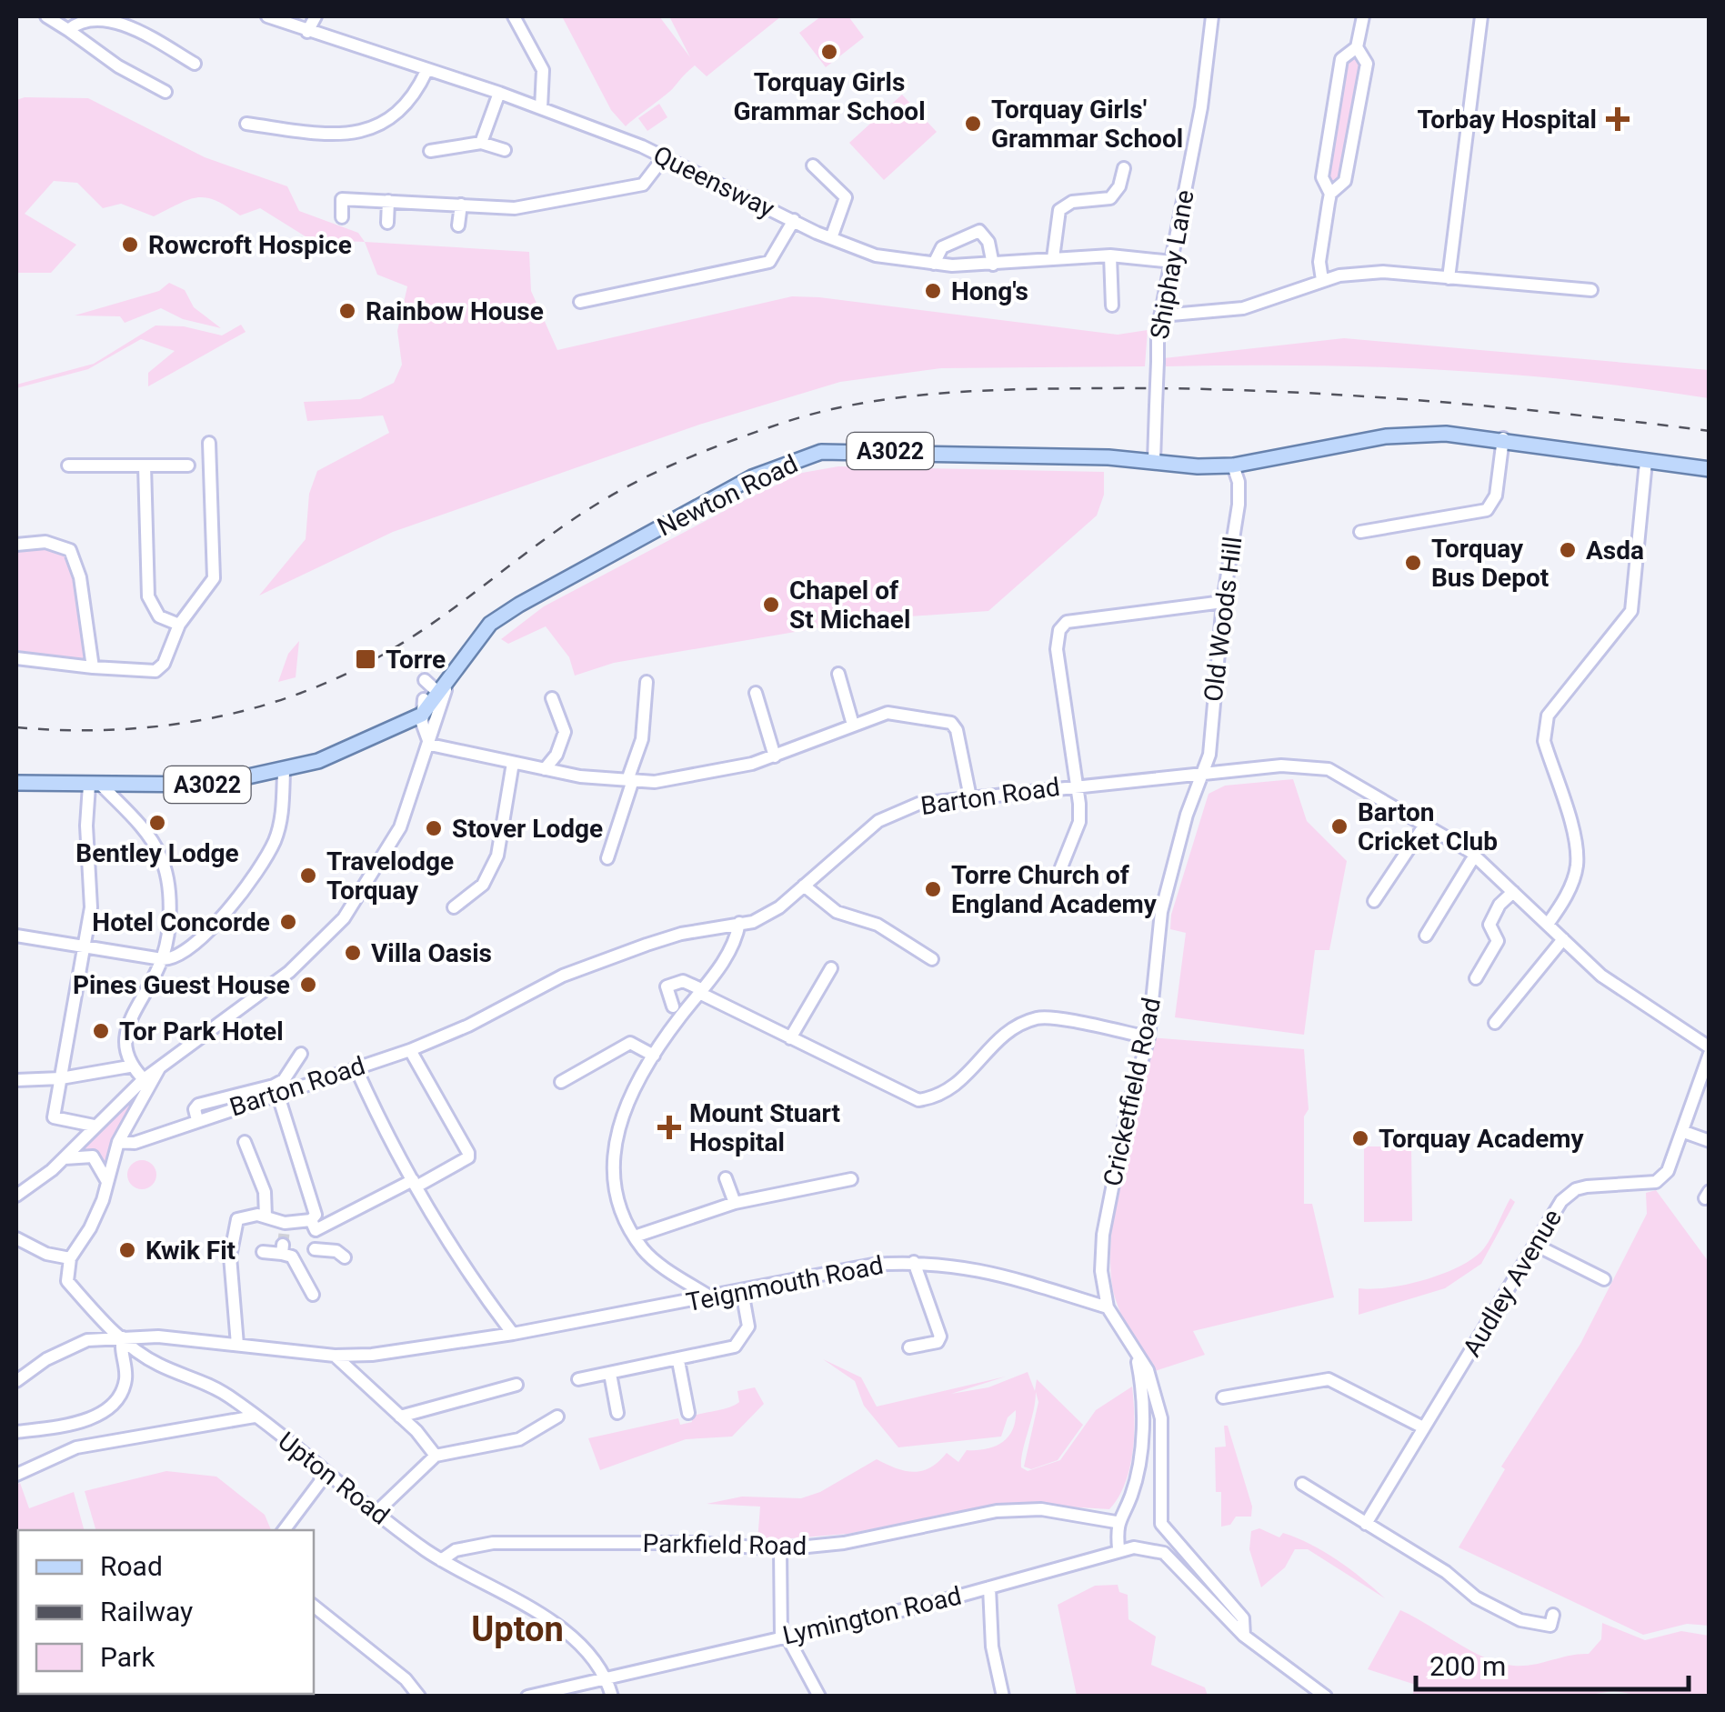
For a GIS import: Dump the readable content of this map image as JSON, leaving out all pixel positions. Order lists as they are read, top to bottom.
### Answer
{
  "streets": {
    "main road": ["A3022", "Newton Road"],
    "street": [
      "Queensway",
      "Shiphay Lane",
      "Old Woods Hill",
      "Barton Road",
      "Cricketfield Road",
      "Audley Avenue",
      "Teignmouth Road",
      "Upton Road",
      "Parkfield Road",
      "Lymington Road"
    ]
  },
  "crossings": [
    ["Queensway", "Shiphay Lane"],
    ["Shiphay Lane", "Newton Road"],
    ["A3022", "Newton Road"],
    ["A3022", "Old Woods Hill"],
    ["Newton Road", "Old Woods Hill"],
    ["Newton Road", "Barton Road"],
    ["Newton Road", "Upton Road"],
    ["Old Woods Hill", "Barton Road"],
    ["Old Woods Hill", "Cricketfield Road"],
    ["Barton Road", "Cricketfield Road"],
    ["Barton Road", "Audley Avenue"],
    ["Cricketfield Road", "Teignmouth Road"],
    ["Teignmouth Road", "Upton Road"],
    ["Upton Road", "Parkfield Road"],
    ["Upton Road", "Lymington Road"]
  ],
  "districts": ["Upton"],
  "places": {
    "other": [
      "Torquay Girls Grammar School",
      "Torquay Girls' Grammar School",
      "Rowcroft Hospice",
      "Hong's",
      "Rainbow House",
      "Asda",
      "Torquay Bus Depot",
      "Chapel of St Michael",
      "Bentley Lodge",
      "Barton Cricket Club",
      "Stover Lodge",
      "Travelodge Torquay",
      "Torre Church of England Academy",
      "Hotel Concorde",
      "Villa Oasis",
      "Pines Guest House",
      "Tor Park Hotel",
      "Torquay Academy",
      "Kwik Fit"
    ],
    "health": ["Torbay Hospital", "Mount Stuart Hospital"],
    "transit": ["Torre"]
  },
  "legend": ["Road", "Railway", "Park"],
  "scale_bar": "200 m"
}
